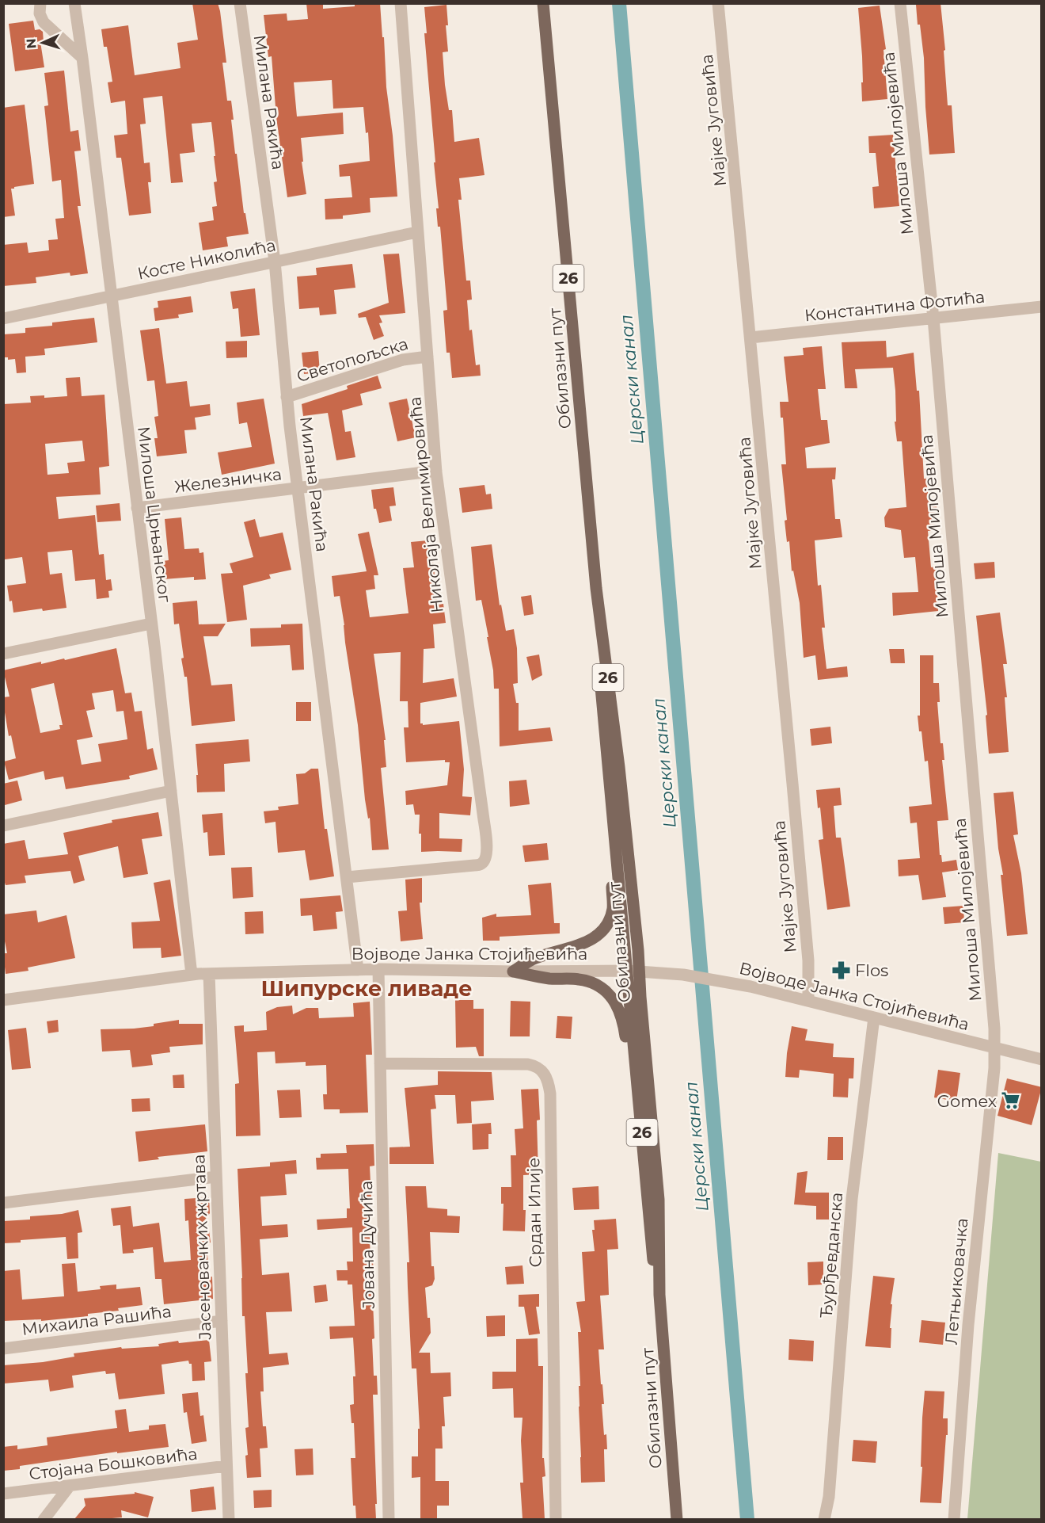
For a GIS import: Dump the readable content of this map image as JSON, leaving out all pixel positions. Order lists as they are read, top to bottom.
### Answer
{
  "streets": {
    "main road": ["26", "Обилазни пут"],
    "street": [
      "Милана Ракића",
      "Мајке Југовића",
      "Милоша Милојевића",
      "Косте Николића",
      "Константина Фотића",
      "Светопољска",
      "Железничка",
      "Николаја Велимировића",
      "Милоша Црњанског",
      "Војводе Јанка Стојићевића",
      "Срдан Илије",
      "Јована Дучића",
      "Јасеновачких жртава",
      "Ђурђевданска",
      "Летњиковачка",
      "Михаила Рашића",
      "Стојана Бошковића"
    ]
  },
  "crossings": [
    ["Милана Ракића", "Косте Николића"],
    ["Милана Ракића", "Светопољска"],
    ["Милана Ракића", "Железничка"],
    ["Милана Ракића", "Николаја Велимировића"],
    ["Милана Ракића", "Војводе Јанка Стојићевића"],
    ["Мајке Југовића", "Константина Фотића"],
    ["Мајке Југовића", "Војводе Јанка Стојићевића"],
    ["Милоша Милојевића", "Константина Фотића"],
    ["Милоша Милојевића", "Војводе Јанка Стојићевића"],
    ["Милоша Милојевића", "Летњиковачка"],
    ["Косте Николића", "Николаја Велимировића"],
    ["Косте Николића", "Милоша Црњанског"],
    ["Светопољска", "Николаја Велимировића"],
    ["Обилазни пут", "Војводе Јанка Стојићевића"],
    ["Железничка", "Николаја Велимировића"],
    ["Железничка", "Милоша Црњанског"],
    ["Милоша Црњанског", "Војводе Јанка Стојићевића"],
    ["Војводе Јанка Стојићевића", "Јована Дучића"],
    ["Војводе Јанка Стојићевића", "Јасеновачких жртава"],
    ["Војводе Јанка Стојићевића", "Ђурђевданска"],
    ["Војводе Јанка Стојићевића", "Летњиковачка"],
    ["Срдан Илије", "Јована Дучића"],
    ["Јасеновачких жртава", "Михаила Рашића"],
    ["Јасеновачких жртава", "Стојана Бошковића"]
  ],
  "districts": ["Шипурске ливаде"],
  "water": ["Церски канал"],
  "places": {
    "pharmacy": ["Flos"],
    "supermarket": ["Gomex"]
  },
  "north": "left"
}
